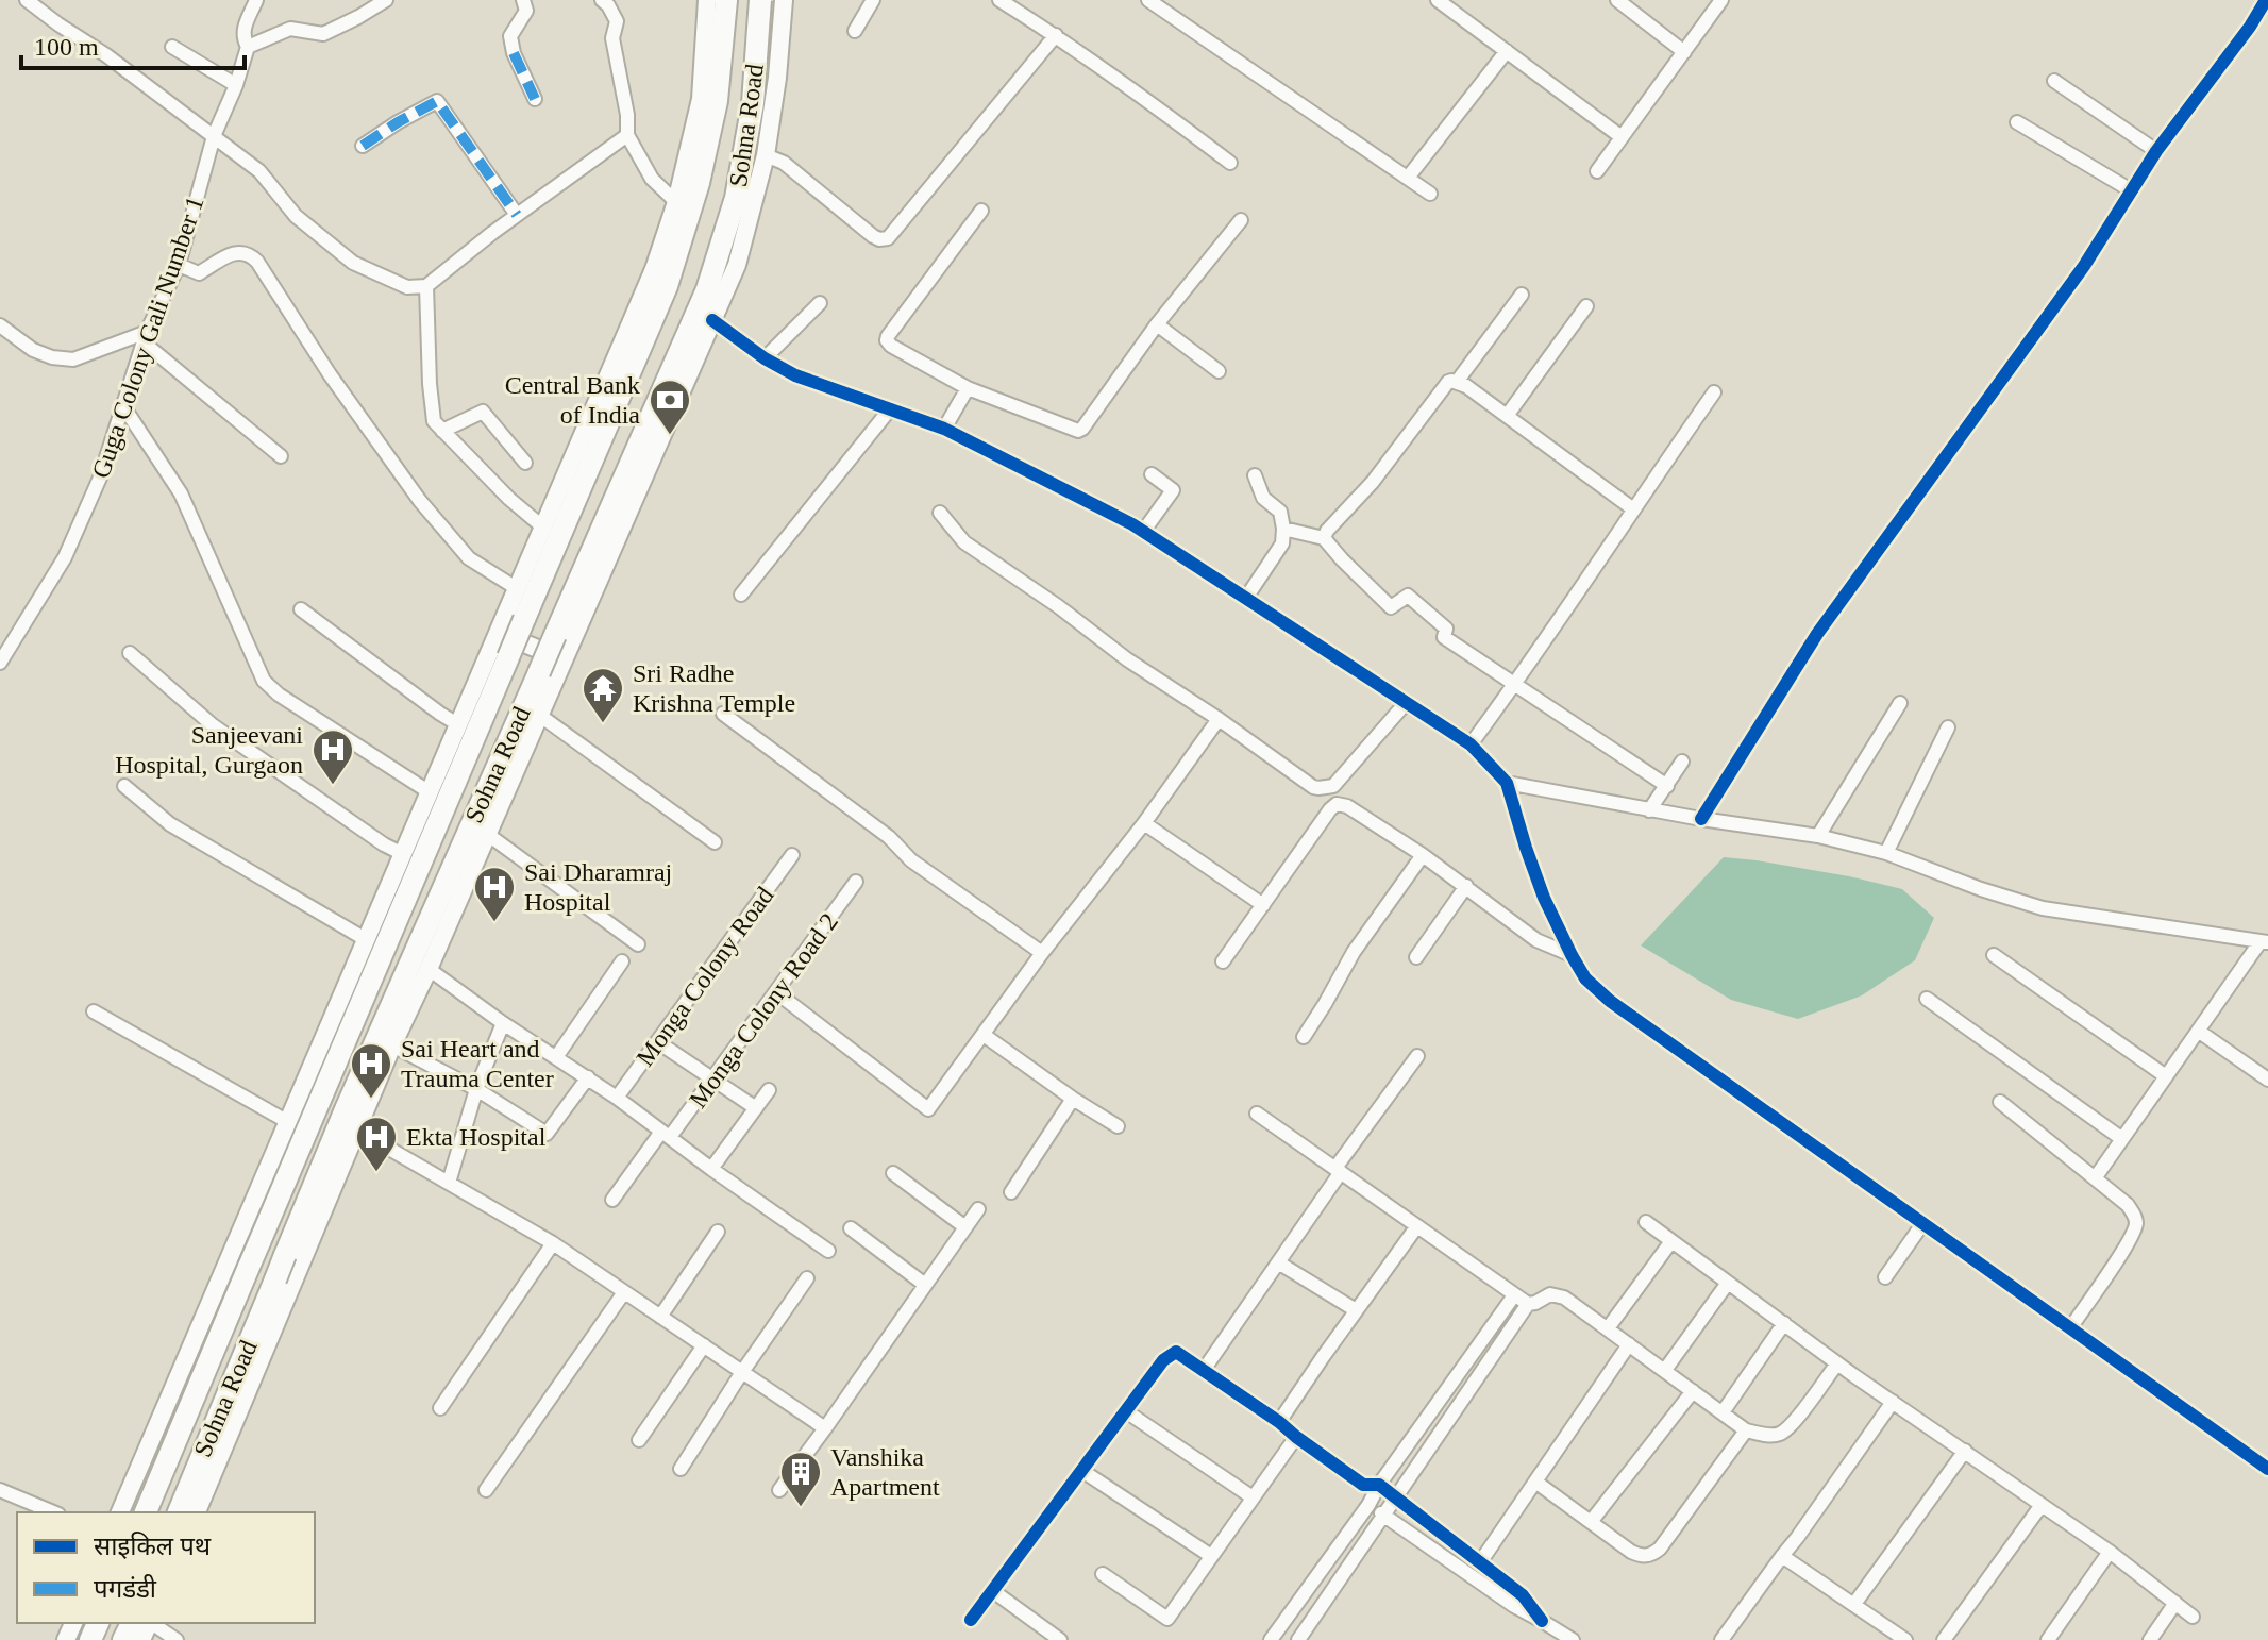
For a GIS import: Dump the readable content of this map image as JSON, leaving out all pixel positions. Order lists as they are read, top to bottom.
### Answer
{
  "streets": {
    "highway": ["Sohna Road"],
    "street": ["Guga Colony Gali Number 1", "Monga Colony Road", "Monga Colony Road 2"]
  },
  "places": {
    "bank": ["Central Bank of India"],
    "temple": ["Sri Radhe Krishna Temple"],
    "hospital": [
      "Sanjeevani Hospital, Gurgaon",
      "Sai Dharamraj Hospital",
      "Sai Heart and Trauma Center",
      "Ekta Hospital"
    ],
    "building": ["Vanshika Apartment"]
  },
  "legend": ["साइकिल पथ", "पगडंडी"],
  "scale_bar": "100 m"
}
